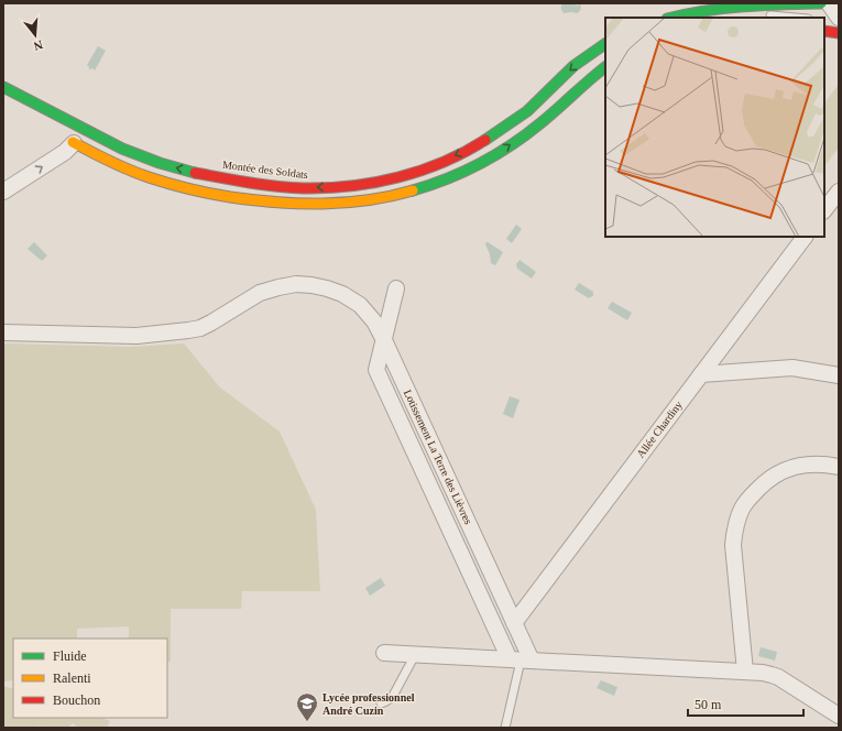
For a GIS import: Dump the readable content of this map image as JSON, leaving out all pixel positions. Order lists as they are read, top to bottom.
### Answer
{
  "streets": {
    "main road": ["Montée des Soldats"],
    "street": ["Allée Chardiny", "Lotissement La Terre des Lièvres"]
  },
  "crossings": [
    ["Allée Chardiny", "Lotissement La Terre des Lièvres"]
  ],
  "places": {
    "school or university": ["Lycée professionnel André Cuzin"]
  },
  "legend": ["Fluide", "Ralenti", "Bouchon"],
  "scale_bar": "50 m",
  "north": "bottom"
}
